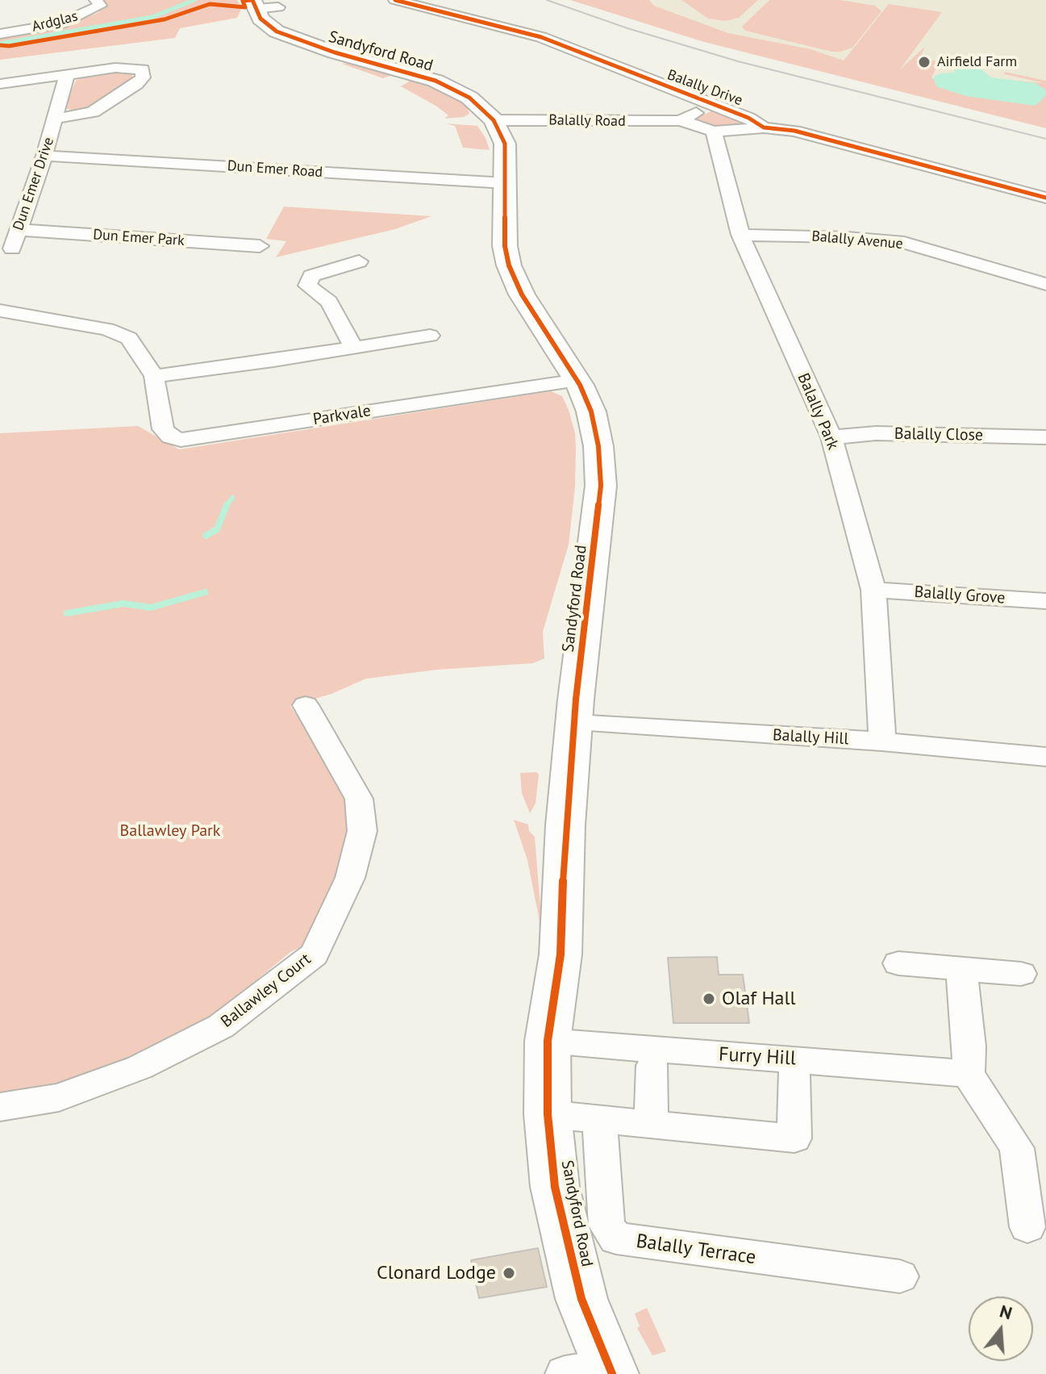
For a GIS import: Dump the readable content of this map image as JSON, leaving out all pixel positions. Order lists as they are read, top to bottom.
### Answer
{
  "streets": {
    "main road": ["Sandyford Road"],
    "street": [
      "Ardglas",
      "Balally Drive",
      "Balally Road",
      "Dun Emer Road",
      "Dun Emer Drive",
      "Dun Emer Park",
      "Balally Avenue",
      "Balally Park",
      "Parkvale",
      "Balally Close",
      "Balally Grove",
      "Balally Hill",
      "Ballawley Court",
      "Furry Hill",
      "Balally Terrace"
    ]
  },
  "crossings": [
    ["Sandyford Road", "Balally Road"],
    ["Sandyford Road", "Dun Emer Road"],
    ["Sandyford Road", "Parkvale"],
    ["Sandyford Road", "Balally Hill"],
    ["Sandyford Road", "Furry Hill"],
    ["Balally Drive", "Balally Road"],
    ["Balally Road", "Balally Park"],
    ["Dun Emer Road", "Dun Emer Drive"],
    ["Dun Emer Drive", "Dun Emer Park"],
    ["Balally Avenue", "Balally Park"],
    ["Balally Park", "Balally Close"],
    ["Balally Park", "Balally Grove"],
    ["Balally Park", "Balally Hill"]
  ],
  "parks": ["Ballawley Park"],
  "places": ["Airfield Farm", "Olaf Hall", "Clonard Lodge"],
  "north": "top"
}
